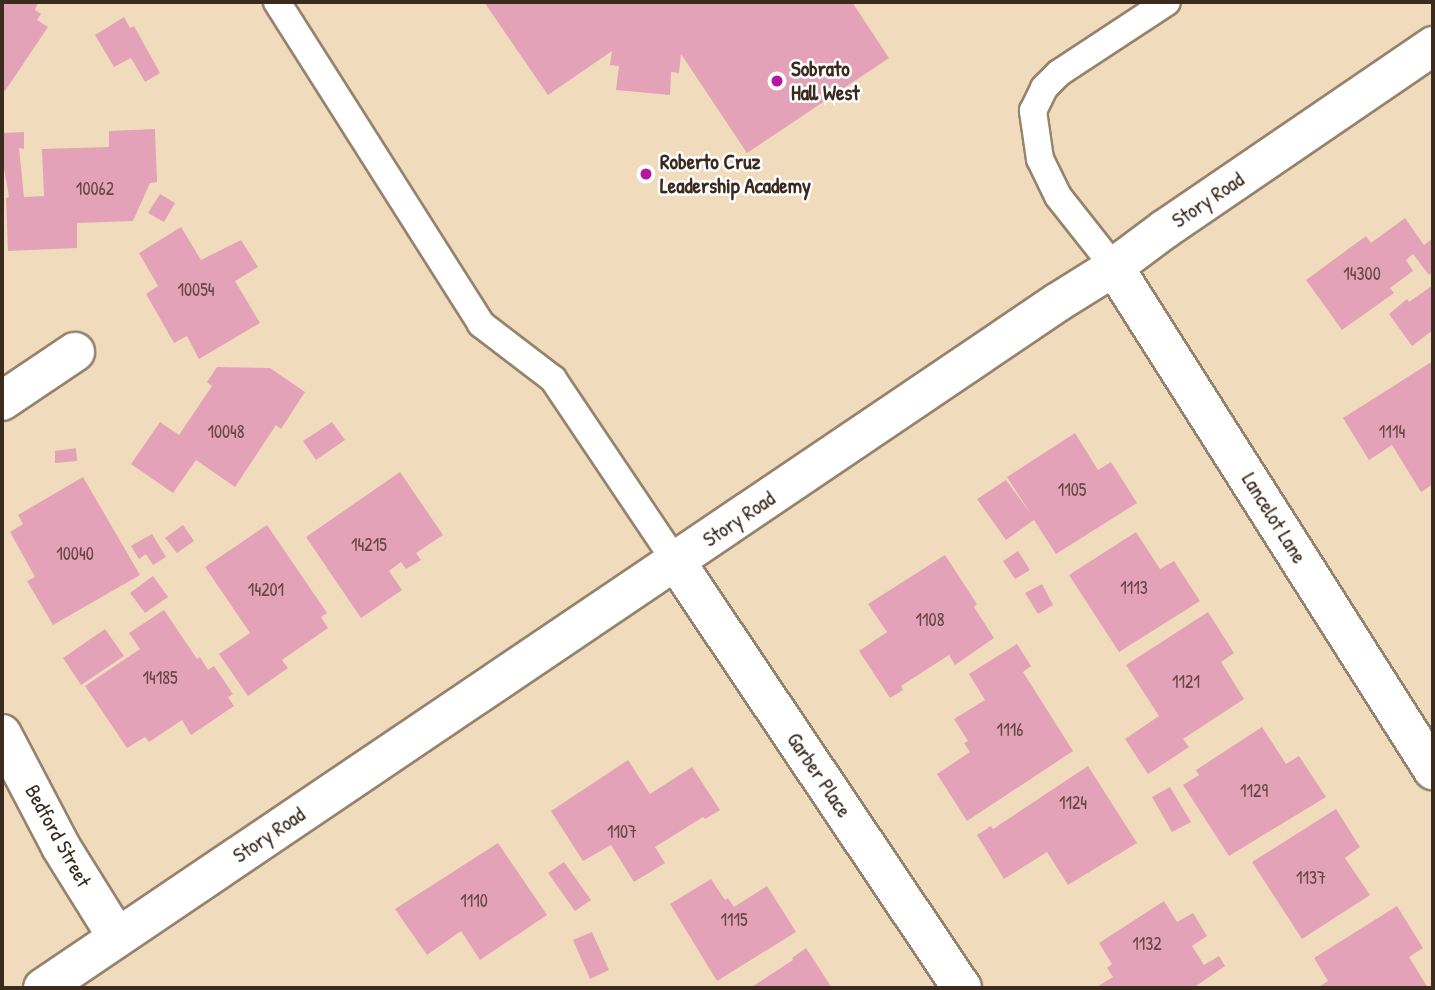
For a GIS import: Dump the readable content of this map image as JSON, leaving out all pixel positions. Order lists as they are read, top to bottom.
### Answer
{
  "streets": {
    "street": [
      "Story Road",
      "Lancelot Lane",
      "Garber Place",
      "Bedford Street"
    ]
  },
  "crossings": [
    ["Story Road", "Lancelot Lane"],
    ["Story Road", "Garber Place"],
    ["Story Road", "Bedford Street"]
  ],
  "places": ["Sobrato Hall West", "Roberto Cruz Leadership Academy"],
  "house_numbers": [
    "10062",
    "14300",
    "10054",
    "10048",
    "1114",
    "1105",
    "14215",
    "10040",
    "1113",
    "14201",
    "1108",
    "14185",
    "1121",
    "1116",
    "1129",
    "1124",
    "1107",
    "1137",
    "1110",
    "1115",
    "1132"
  ]
}
